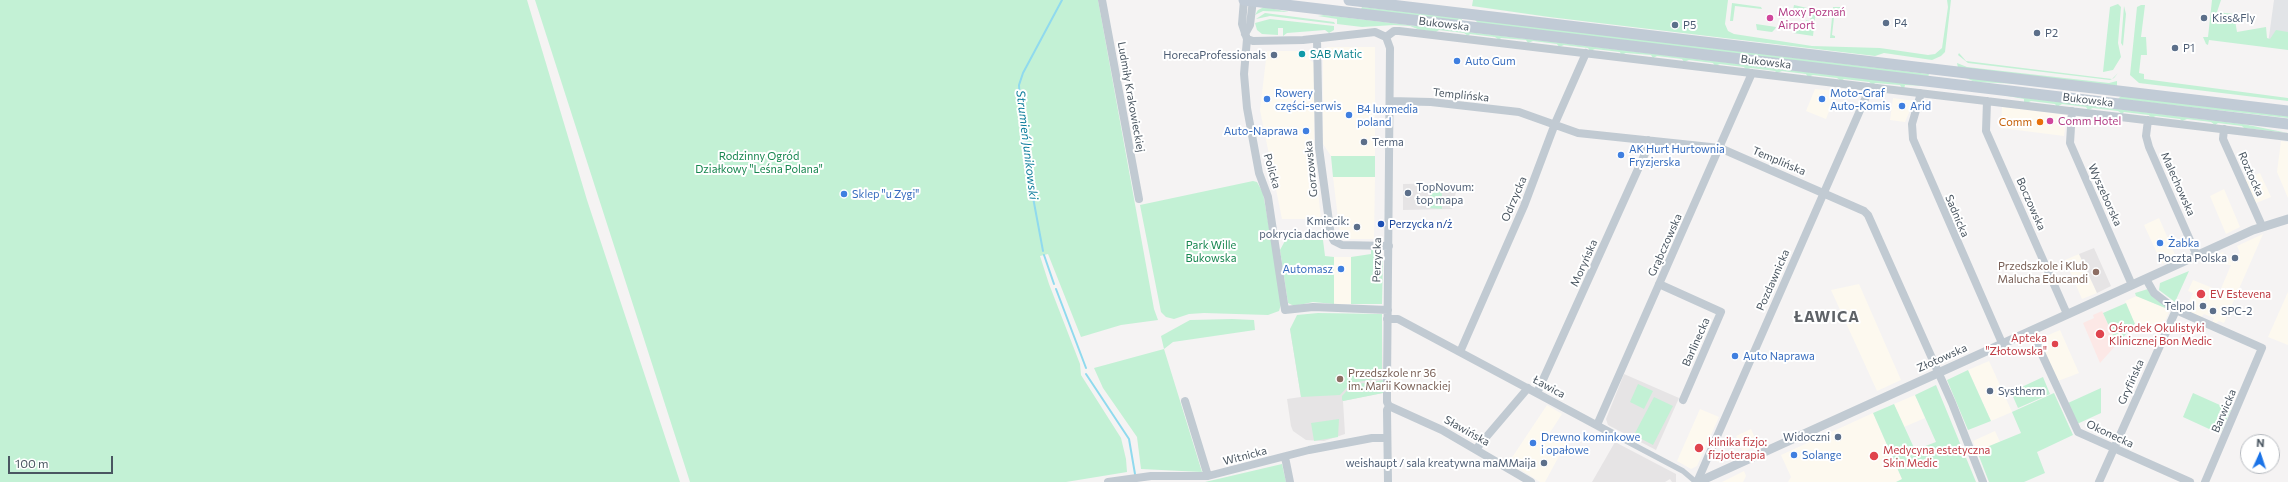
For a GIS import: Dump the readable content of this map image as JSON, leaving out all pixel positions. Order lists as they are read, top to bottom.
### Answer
{
  "streets": {
    "main road": ["Bukowska"],
    "street": [
      "Templińska",
      "Ludmiły Krakowieckiej",
      "Gorzowska",
      "Policka",
      "Roztocka",
      "Malechowska",
      "Wyszeborska",
      "Odrzycka",
      "Boczowska",
      "Sadnicka",
      "Grąbczowska",
      "Perzycka",
      "Moryńska",
      "Pozdawnicka",
      "Barlinecka",
      "Złotowska",
      "Gryfińska",
      "Ławica",
      "Barwicka",
      "Sławińska",
      "Okonecka",
      "Witnicka"
    ]
  },
  "crossings": [
    ["Bukowska", "Policka"],
    ["Bukowska", "Roztocka"],
    ["Bukowska", "Malechowska"],
    ["Bukowska", "Wyszeborska"],
    ["Bukowska", "Odrzycka"],
    ["Bukowska", "Boczowska"],
    ["Bukowska", "Sadnicka"],
    ["Bukowska", "Grąbczowska"],
    ["Bukowska", "Perzycka"],
    ["Bukowska", "Pozdawnicka"],
    ["Templińska", "Odrzycka"],
    ["Templińska", "Grąbczowska"],
    ["Templińska", "Perzycka"],
    ["Templińska", "Moryńska"],
    ["Templińska", "Pozdawnicka"],
    ["Templińska", "Złotowska"],
    ["Gorzowska", "Perzycka"],
    ["Policka", "Perzycka"],
    ["Roztocka", "Złotowska"],
    ["Malechowska", "Złotowska"],
    ["Wyszeborska", "Złotowska"],
    ["Odrzycka", "Ławica"],
    ["Boczowska", "Złotowska"],
    ["Sadnicka", "Złotowska"],
    ["Grąbczowska", "Barlinecka"],
    ["Grąbczowska", "Ławica"],
    ["Perzycka", "Ławica"],
    ["Perzycka", "Sławińska"],
    ["Perzycka", "Witnicka"],
    ["Moryńska", "Ławica"],
    ["Pozdawnicka", "Złotowska"],
    ["Pozdawnicka", "Ławica"],
    ["Złotowska", "Ławica"],
    ["Złotowska", "Okonecka"],
    ["Gryfińska", "Barwicka"],
    ["Gryfińska", "Okonecka"]
  ],
  "districts": ["ŁAWICA"],
  "water": ["Strumień Junikowski"],
  "parks": ["Rodzinny Ogród Działkowy \"Leśna Polana\"", "Park Wille Bukowska"],
  "places": [
    "Moxy Poznań Airport",
    "Kiss&Fly",
    "P4",
    "P5",
    "P2",
    "P1",
    "SAB Matic",
    "HorecaProfessionals",
    "Auto Gum",
    "Rowery części-serwis",
    "Moto-Graf Auto-Komis",
    "Arid",
    "B4 luxmedia poland",
    "Comm Hotel",
    "Comm",
    "Auto-Naprawa",
    "Terma",
    "AK Hurt Hurtownia Fryzjerska",
    "TopNovum: top mapa",
    "Sklep \"u Zygi\"",
    "Perzycka n/ż",
    "Kmiecik: pokrycia dachowe",
    "Żabka",
    "Poczta Polska",
    "Automasz",
    "Przedszkole i Klub Malucha Educandi",
    "EV Estevena",
    "Telpol",
    "SPC-2",
    "Ośrodek Okulistyki Klinicznej Bon Medic",
    "Apteka \"Złotowska\"",
    "Auto Naprawa",
    "Przedszkole nr 36 im. Marii Kownackiej",
    "Systherm",
    "Widoczni",
    "Drewno kominkowe i opałowe",
    "klinika fizjo: fizjoterapia",
    "Solange",
    "Medycyna estetyczna Skin Medic",
    "weishaupt / sala kreatywna maMMaija"
  ],
  "scale_bar": "100 m",
  "north": "top"
}
